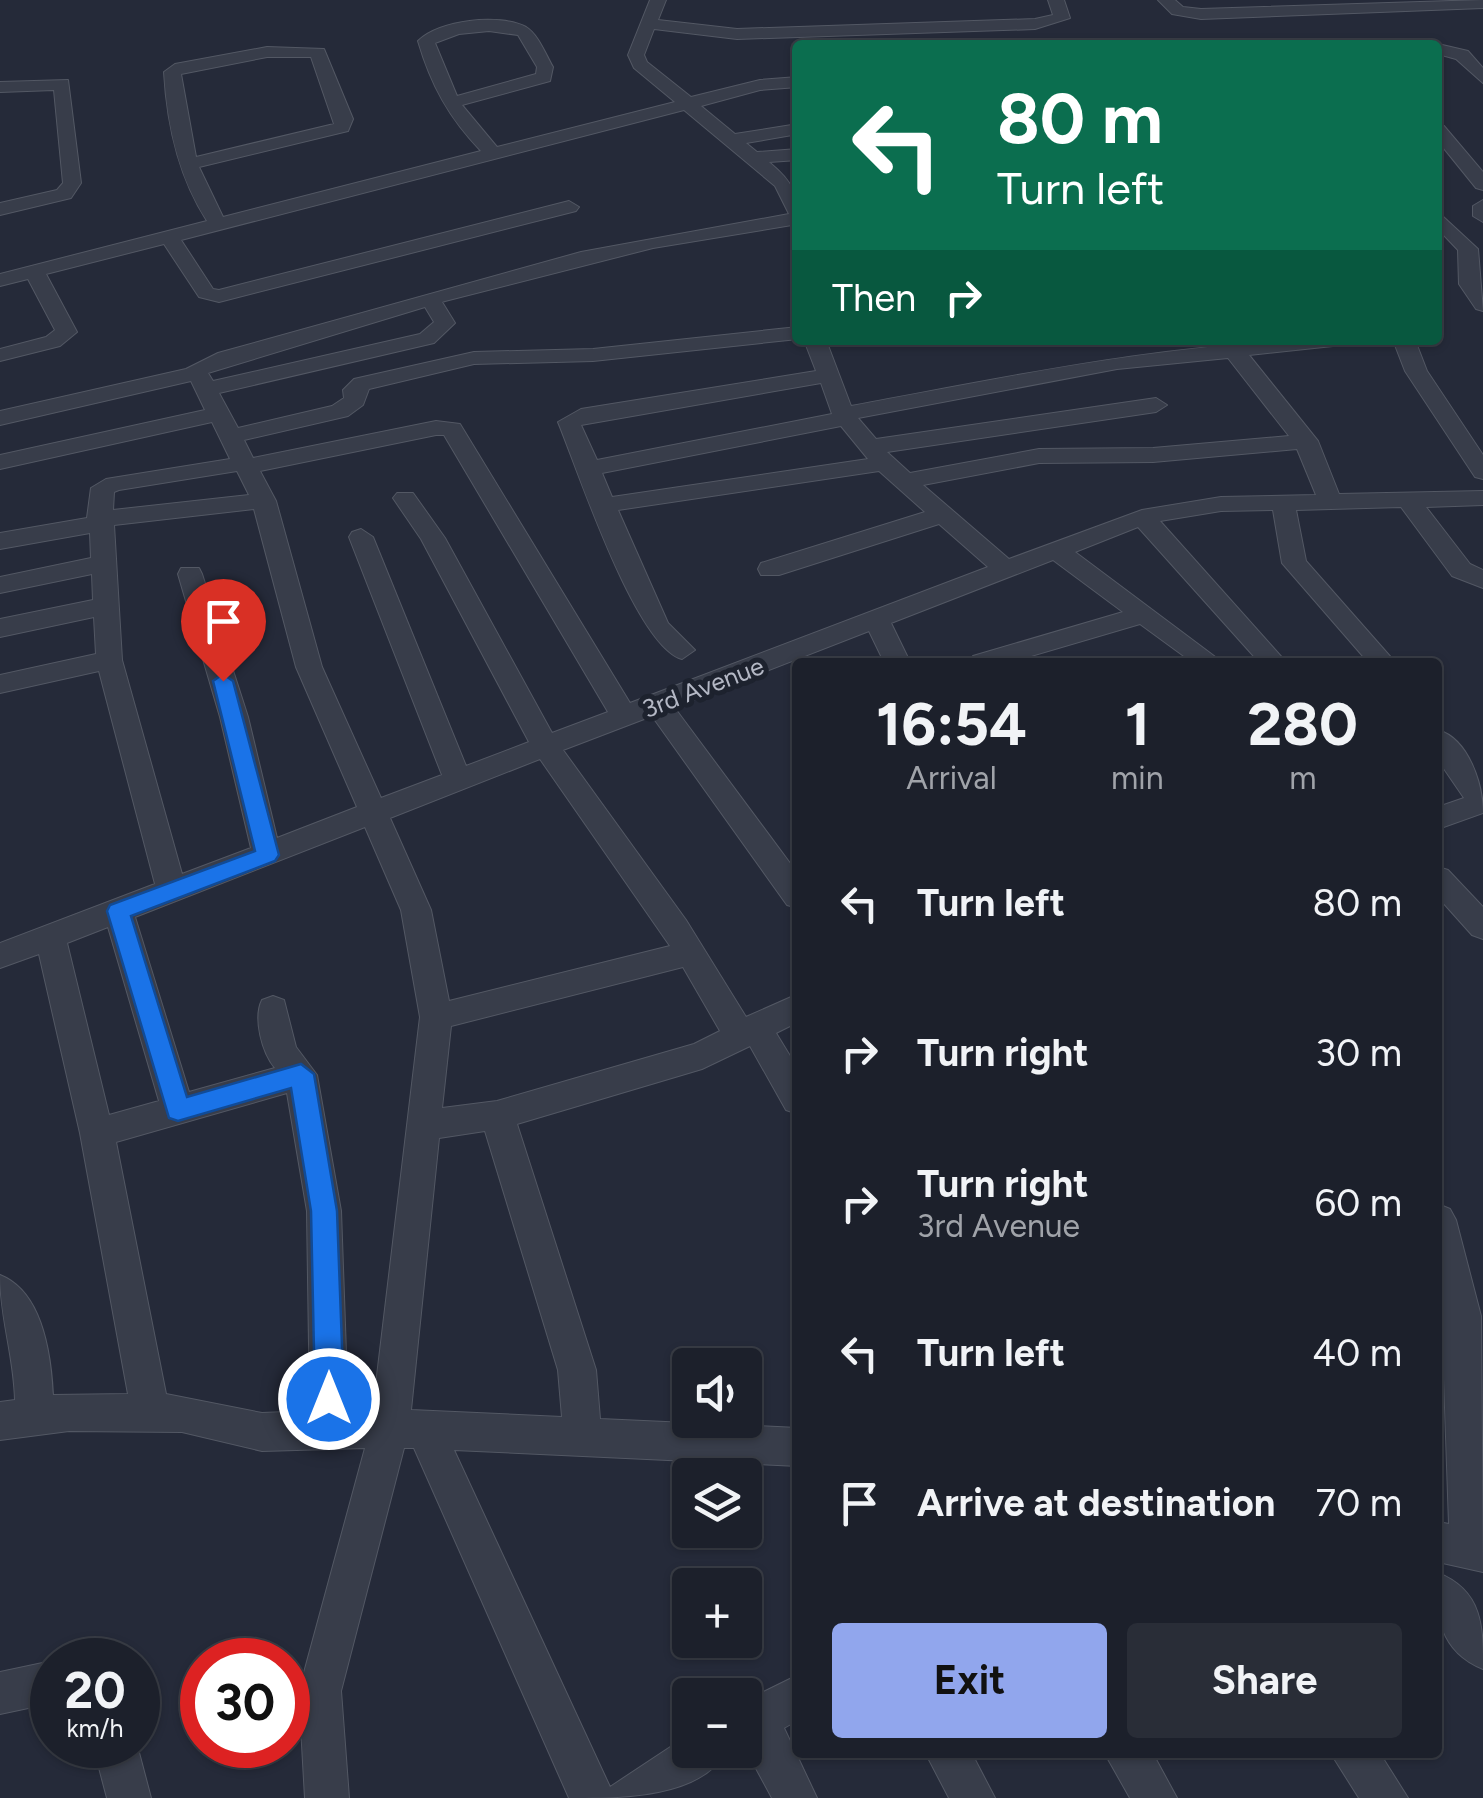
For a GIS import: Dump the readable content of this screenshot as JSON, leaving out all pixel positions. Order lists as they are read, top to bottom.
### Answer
{
  "streets": {
    "street": ["3rd Avenue"]
  },
  "page": {
    "turn": ["80 m", "Turn left"],
    "then": "Then",
    "eta": [
      "16:54",
      "Arrival",
      "1",
      "min",
      "280",
      "m"
    ],
    "list": [
      {
        "name": "Turn left",
        "value": "80 m"
      },
      {
        "name": "Turn right",
        "value": "30 m"
      },
      {
        "name": "Turn right",
        "note": "3rd Avenue",
        "value": "60 m"
      },
      {
        "name": "Turn left",
        "value": "40 m"
      },
      {
        "name": "Arrive at destination",
        "value": "70 m"
      }
    ],
    "map_buttons": ["+", "−"],
    "buttons": ["Exit", "Share"],
    "speed": "20 km/h",
    "limit": "30"
  }
}
